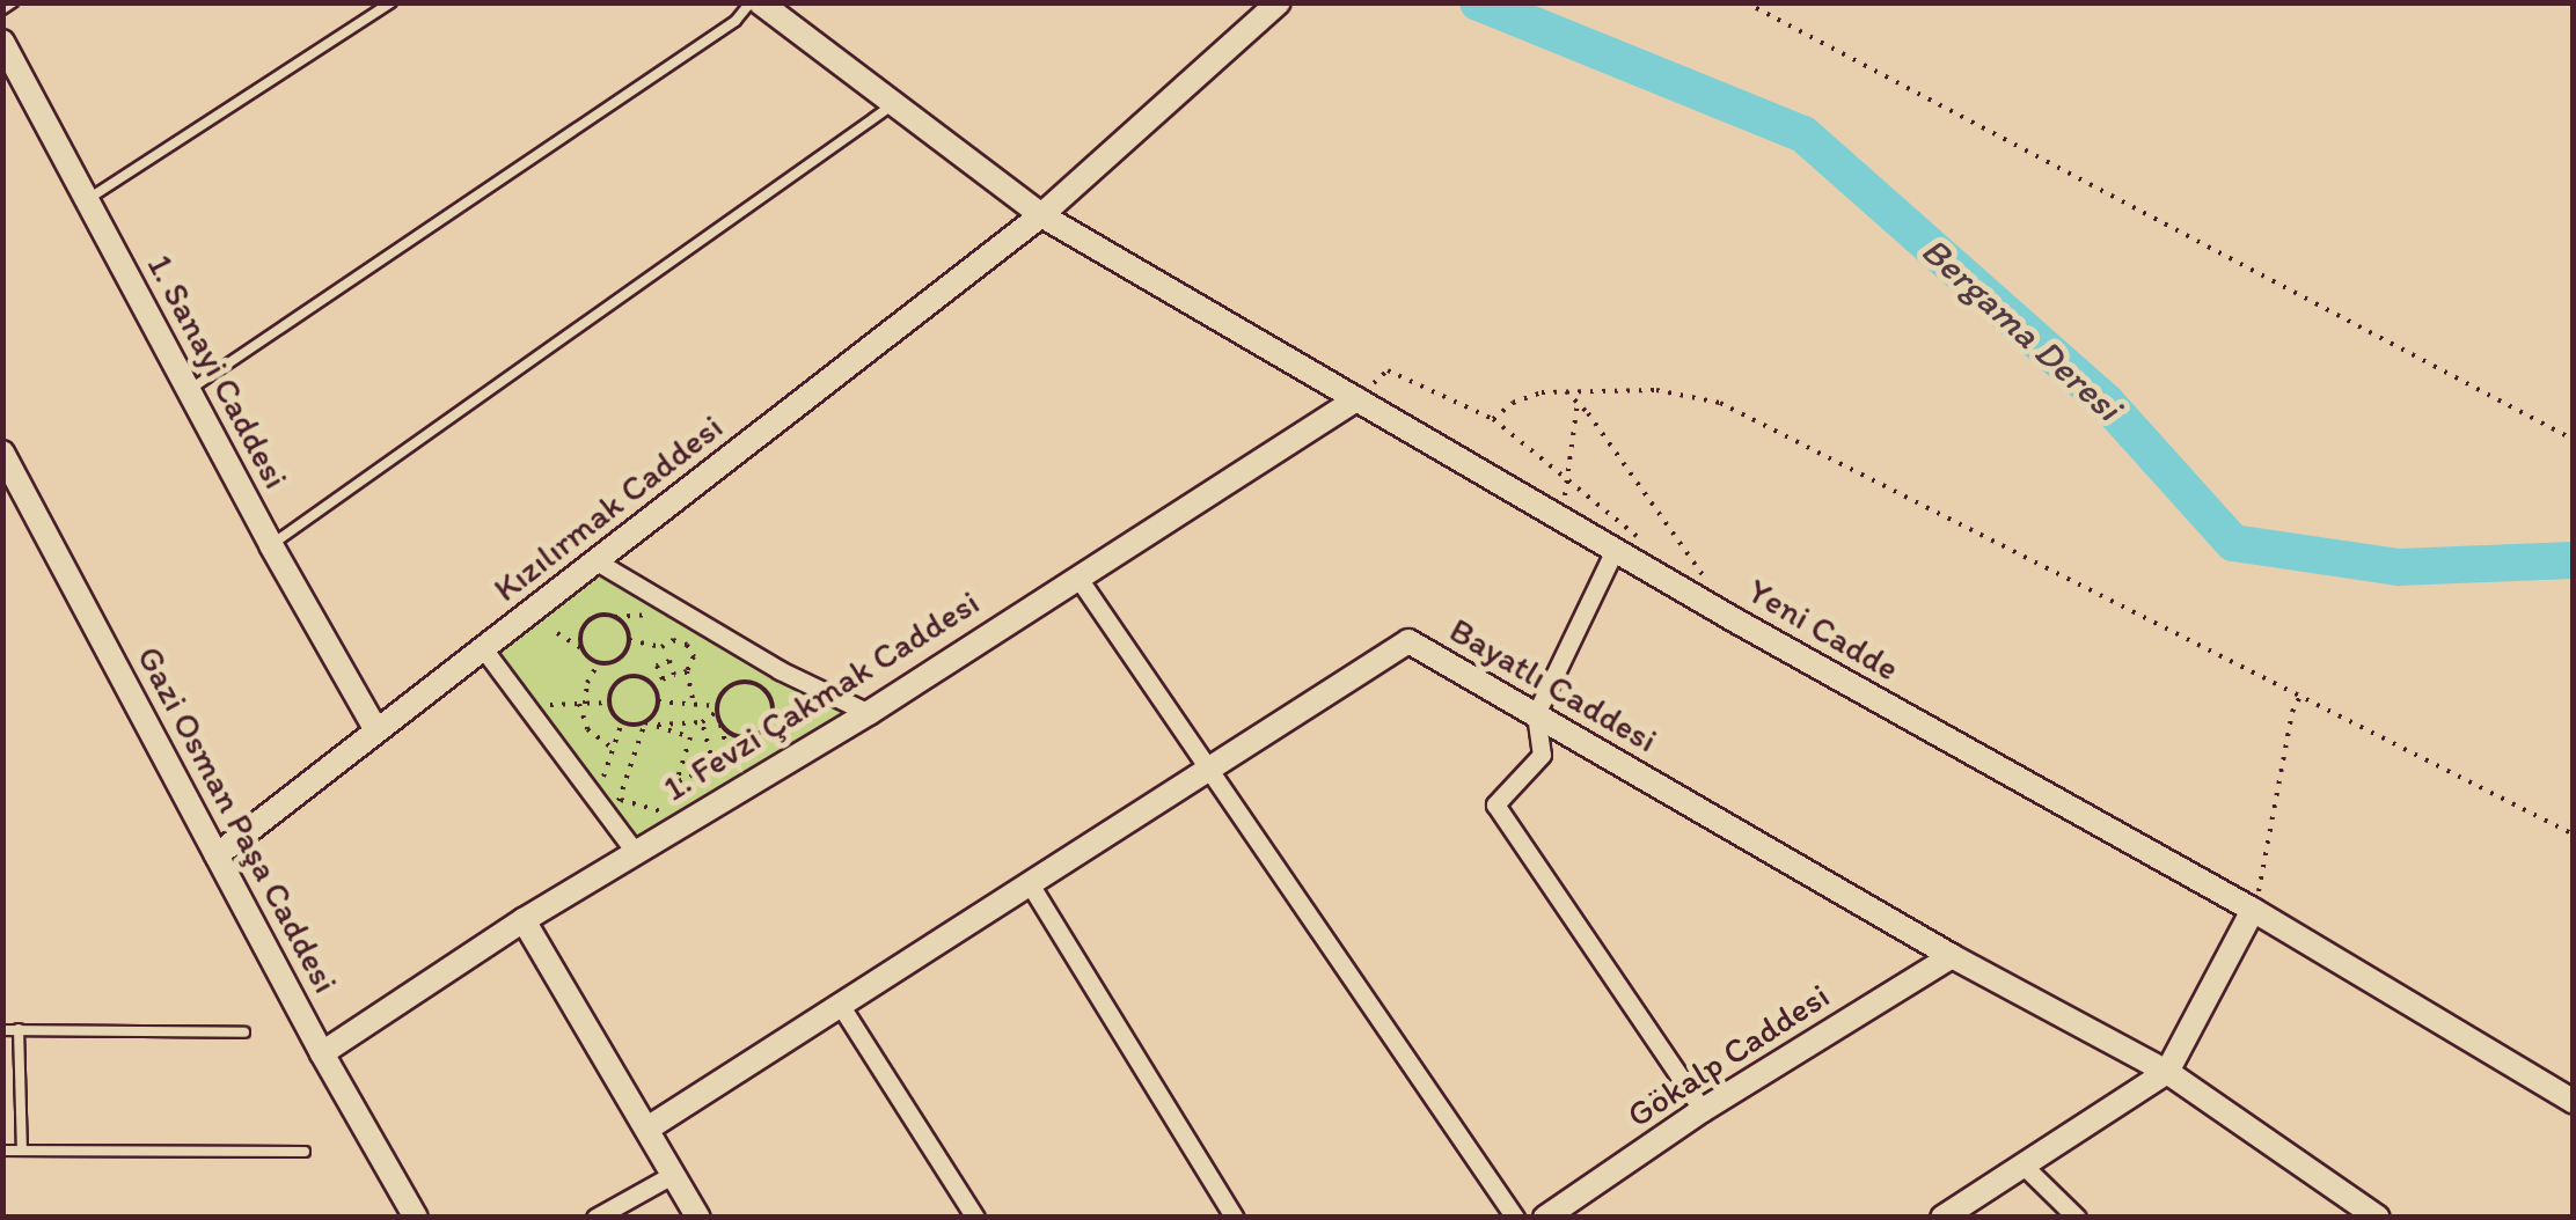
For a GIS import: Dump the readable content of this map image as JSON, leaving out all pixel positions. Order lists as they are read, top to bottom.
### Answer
{
  "streets": {
    "street": [
      "1. Sanayi Caddesi",
      "Kızılırmak Caddesi",
      "Yeni Cadde",
      "Bayatlı Caddesi",
      "1. Fevzi Çakmak Caddesi",
      "Gazi Osman Paşa Caddesi",
      "Gökalp Caddesi"
    ]
  },
  "crossings": [
    ["1. Sanayi Caddesi", "Kızılırmak Caddesi"],
    ["Kızılırmak Caddesi", "Yeni Cadde"],
    ["Kızılırmak Caddesi", "Gazi Osman Paşa Caddesi"],
    ["Yeni Cadde", "1. Fevzi Çakmak Caddesi"],
    ["Bayatlı Caddesi", "Gökalp Caddesi"],
    ["1. Fevzi Çakmak Caddesi", "Gazi Osman Paşa Caddesi"]
  ],
  "water": ["Bergama Deresi"]
}
